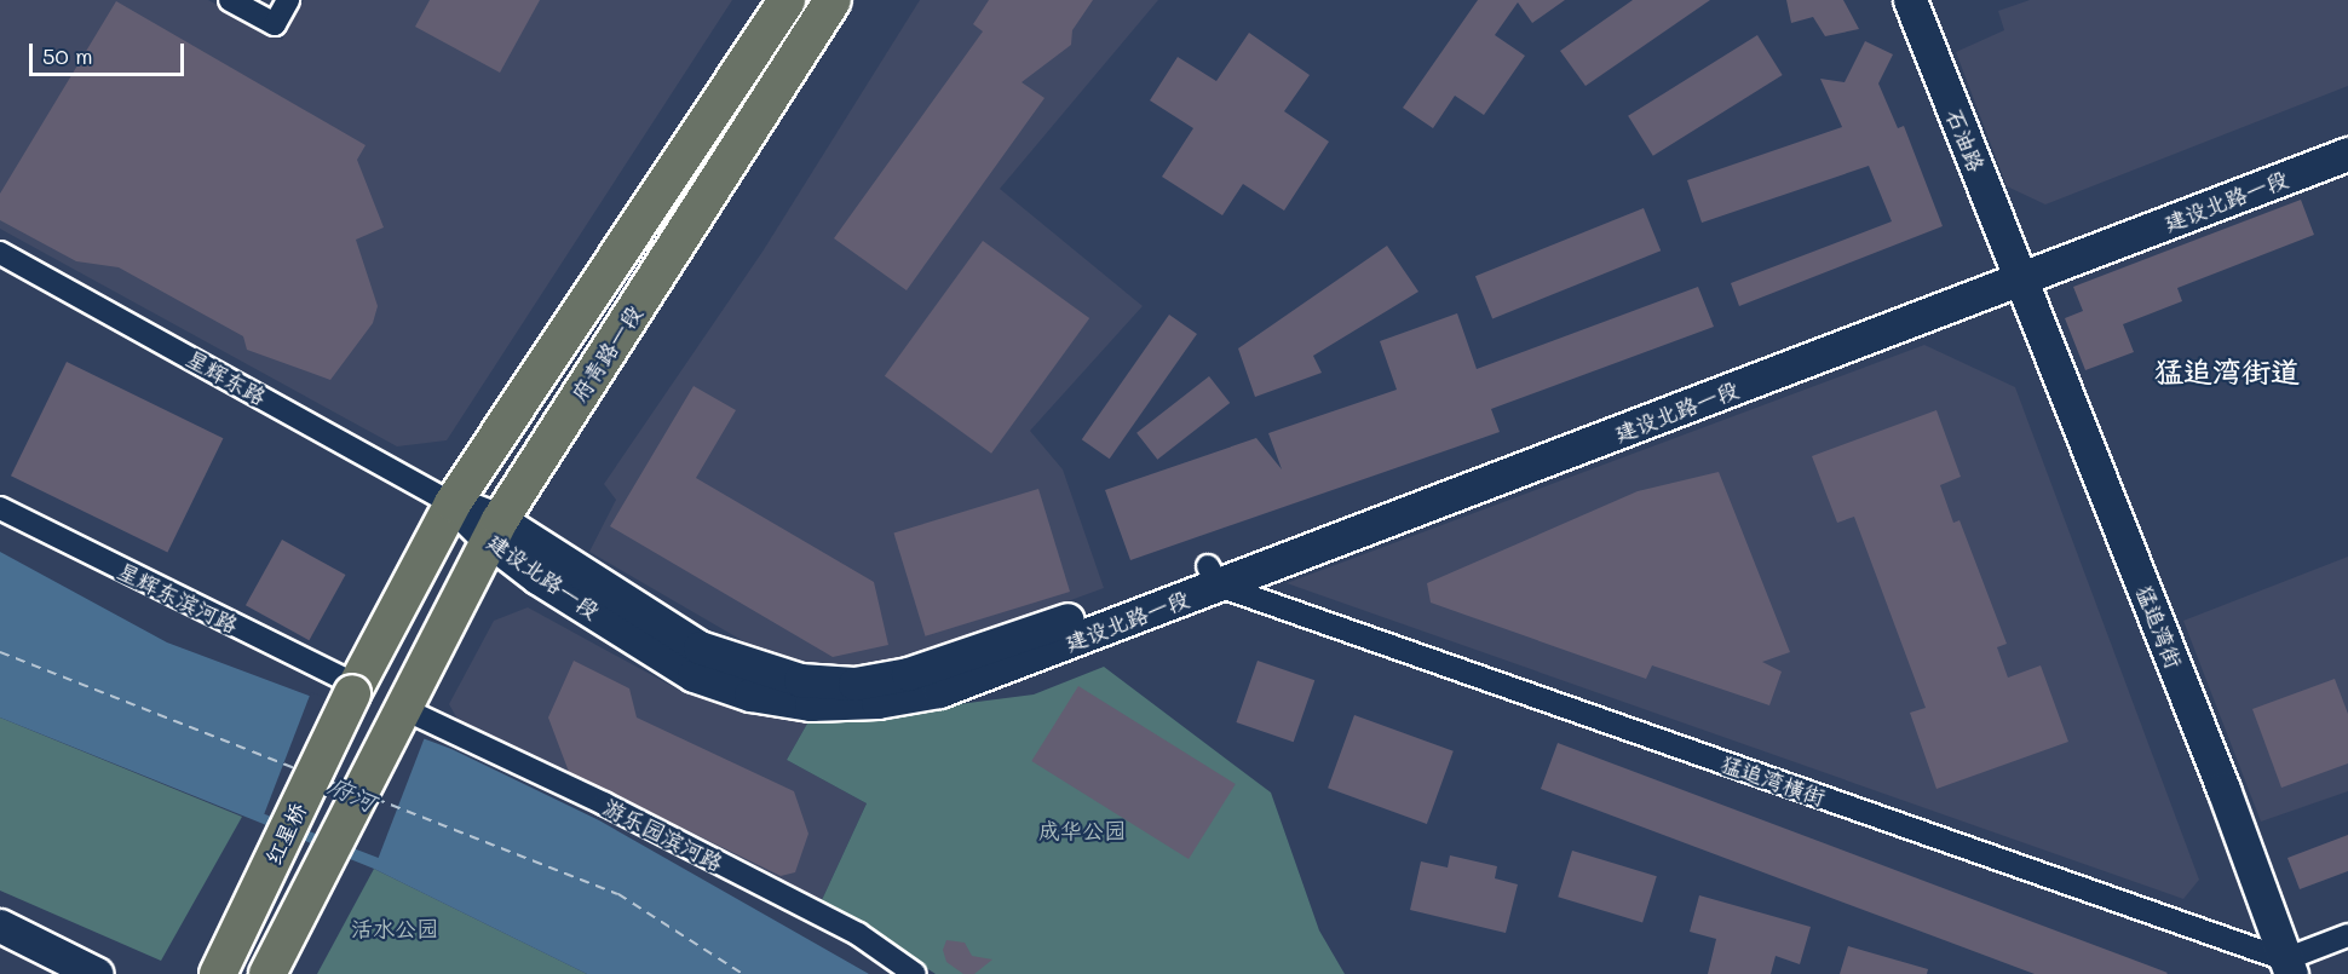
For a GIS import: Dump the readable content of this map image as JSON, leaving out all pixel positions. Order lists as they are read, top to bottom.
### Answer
{
  "streets": {
    "main road": [
      "石油路",
      "建设北路一段",
      "府青路一段",
      "猛追湾街",
      "红星桥"
    ],
    "street": [
      "星辉东路",
      "星辉东滨河路",
      "猛追湾横街",
      "游乐园滨河路"
    ]
  },
  "crossings": [
    ["石油路", "建设北路一段"],
    ["石油路", "猛追湾街"],
    ["建设北路一段", "府青路一段"],
    ["建设北路一段", "星辉东路"],
    ["建设北路一段", "猛追湾街"],
    ["建设北路一段", "猛追湾横街"],
    ["府青路一段", "星辉东路"],
    ["府青路一段", "星辉东滨河路"],
    ["府青路一段", "红星桥"],
    ["府青路一段", "游乐园滨河路"],
    ["星辉东滨河路", "红星桥"],
    ["猛追湾街", "猛追湾横街"]
  ],
  "districts": ["猛追湾街道"],
  "water": ["府河"],
  "parks": ["成华公园", "活水公园"],
  "scale_bar": "50 m"
}
